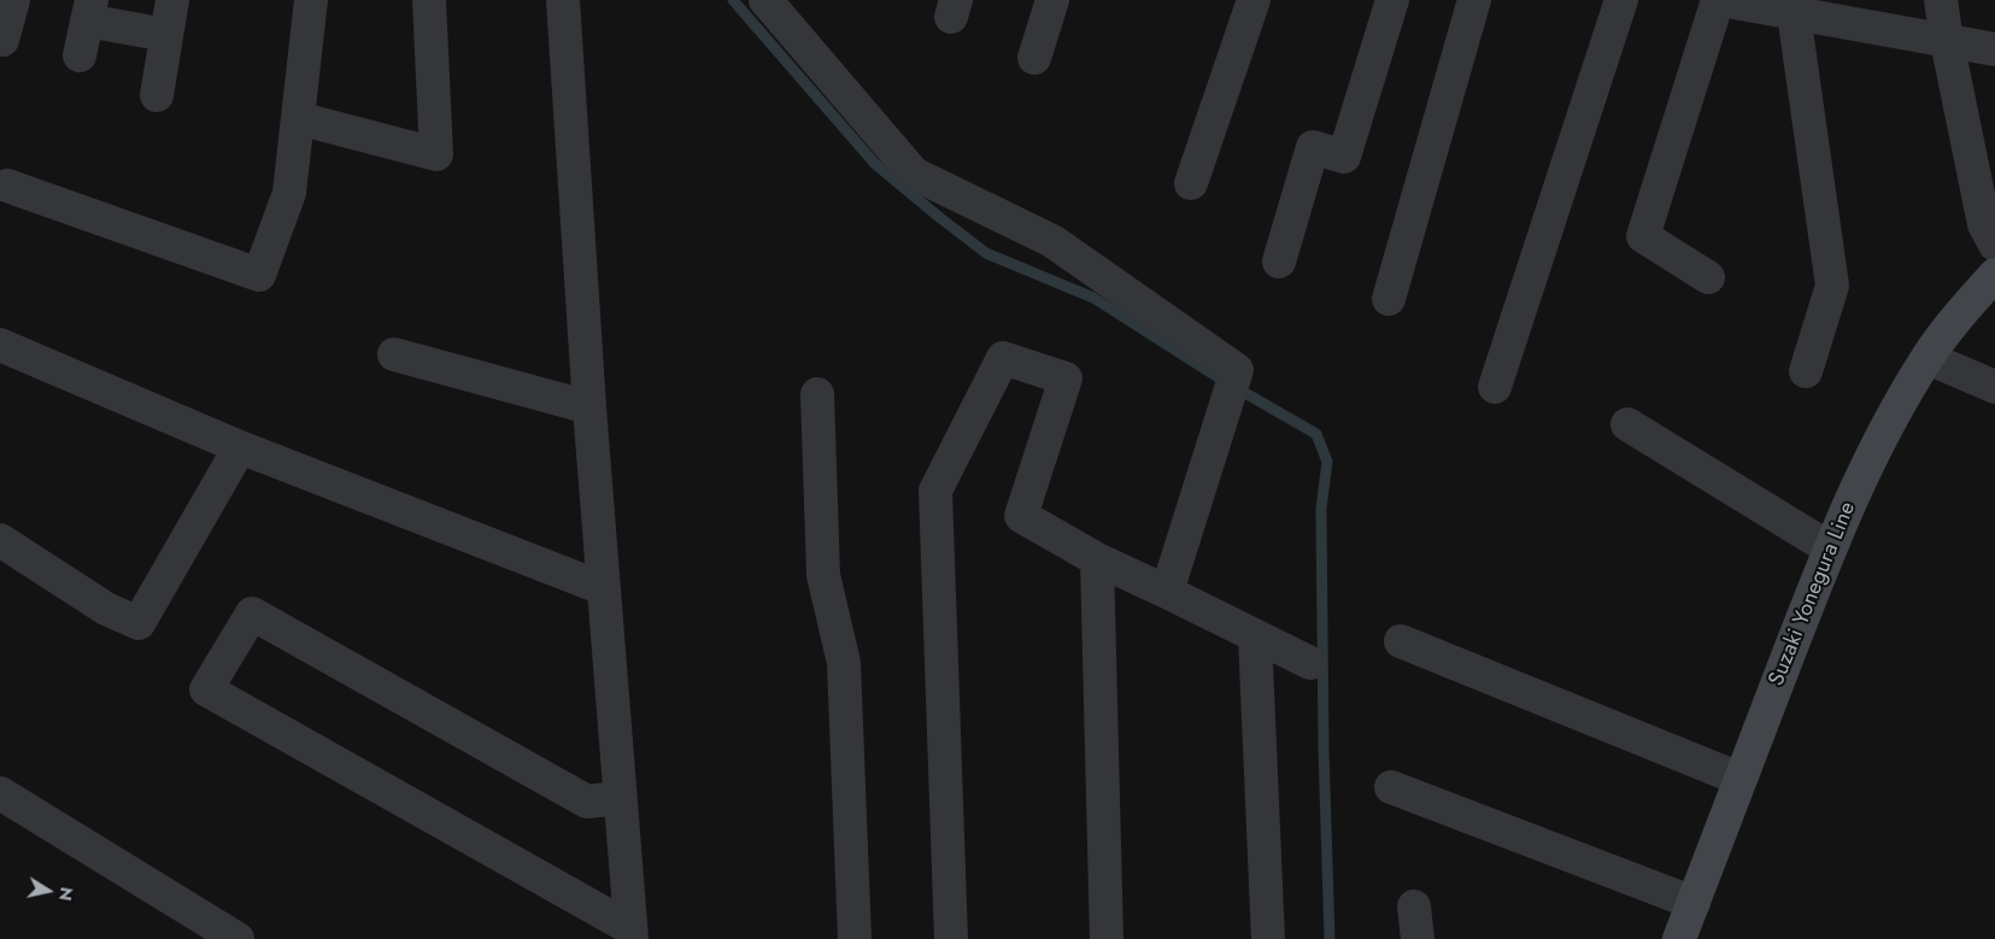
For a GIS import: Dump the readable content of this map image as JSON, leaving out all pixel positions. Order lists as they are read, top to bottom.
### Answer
{
  "streets": {
    "main road": ["Suzaki Yonegura Line"]
  },
  "north": "right"
}
